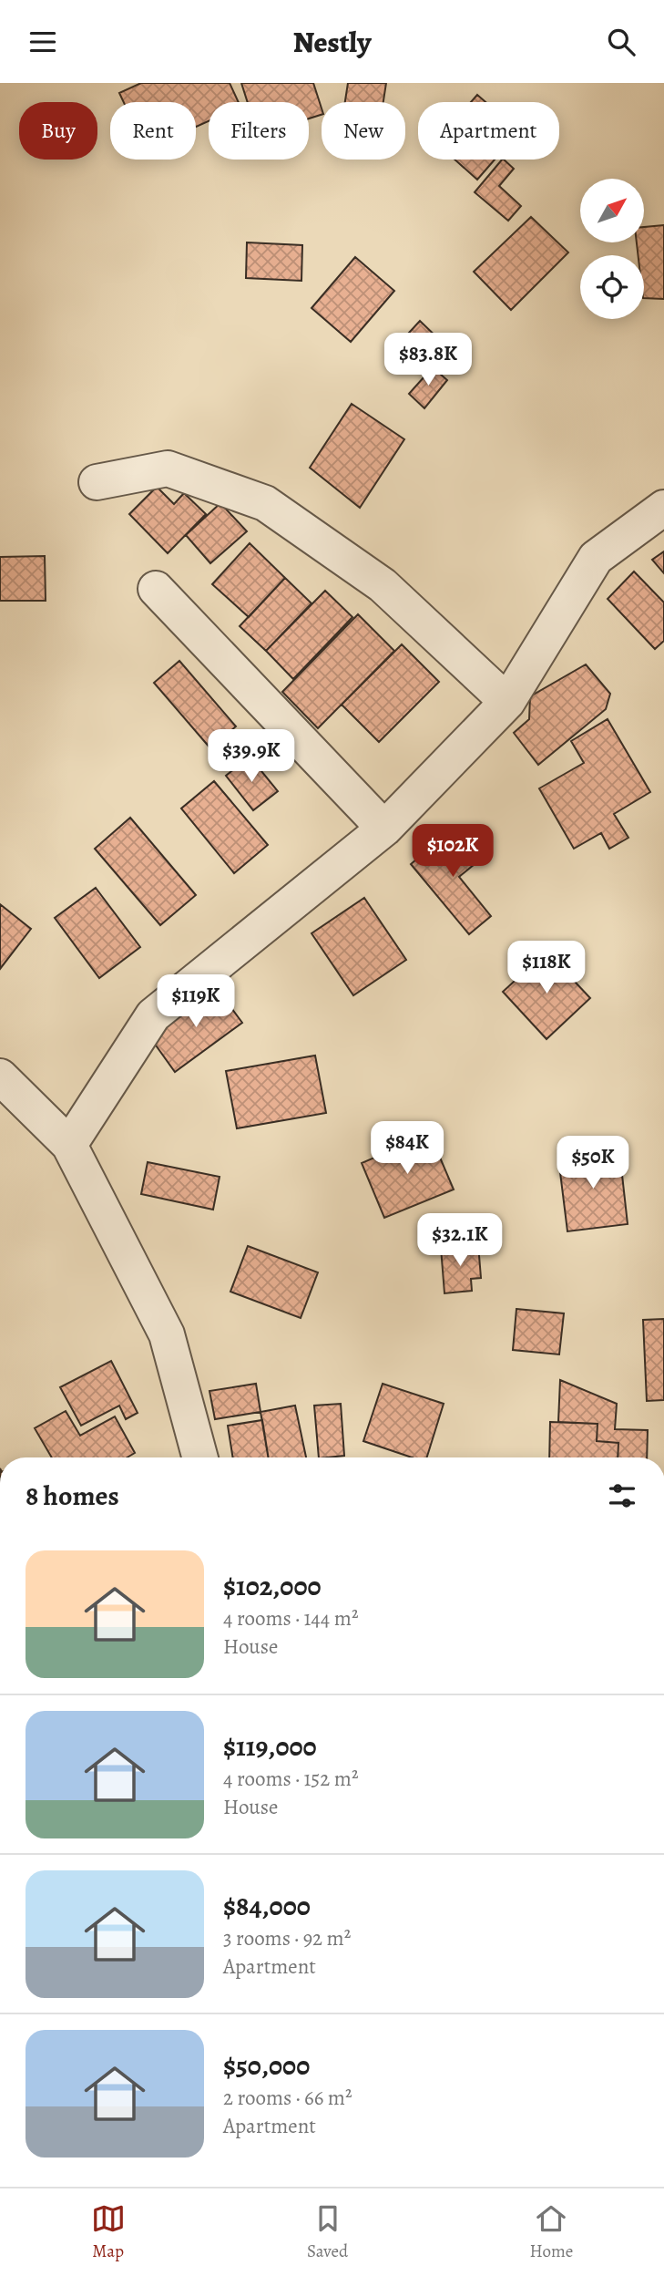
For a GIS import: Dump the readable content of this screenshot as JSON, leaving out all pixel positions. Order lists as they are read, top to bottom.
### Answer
{
  "north": "top right",
  "page": {
    "header": "Nestly",
    "chip": [
      "Buy",
      "Rent",
      "Filters",
      "New",
      "Apartment"
    ],
    "price": [
      "$83.8K",
      "$39.9K",
      "$102K",
      "$118K",
      "$119K",
      "$84K",
      "$50K",
      "$32.1K"
    ],
    "heading": "8 homes",
    "list": [
      {
        "name": "$102,000",
        "note": "4 rooms · 144 m² · House"
      },
      {
        "name": "$119,000",
        "note": "4 rooms · 152 m² · House"
      },
      {
        "name": "$84,000",
        "note": "3 rooms · 92 m² · Apartment"
      },
      {
        "name": "$50,000",
        "note": "2 rooms · 66 m² · Apartment"
      }
    ],
    "tabs": ["Map", "Saved", "Home"]
  }
}
